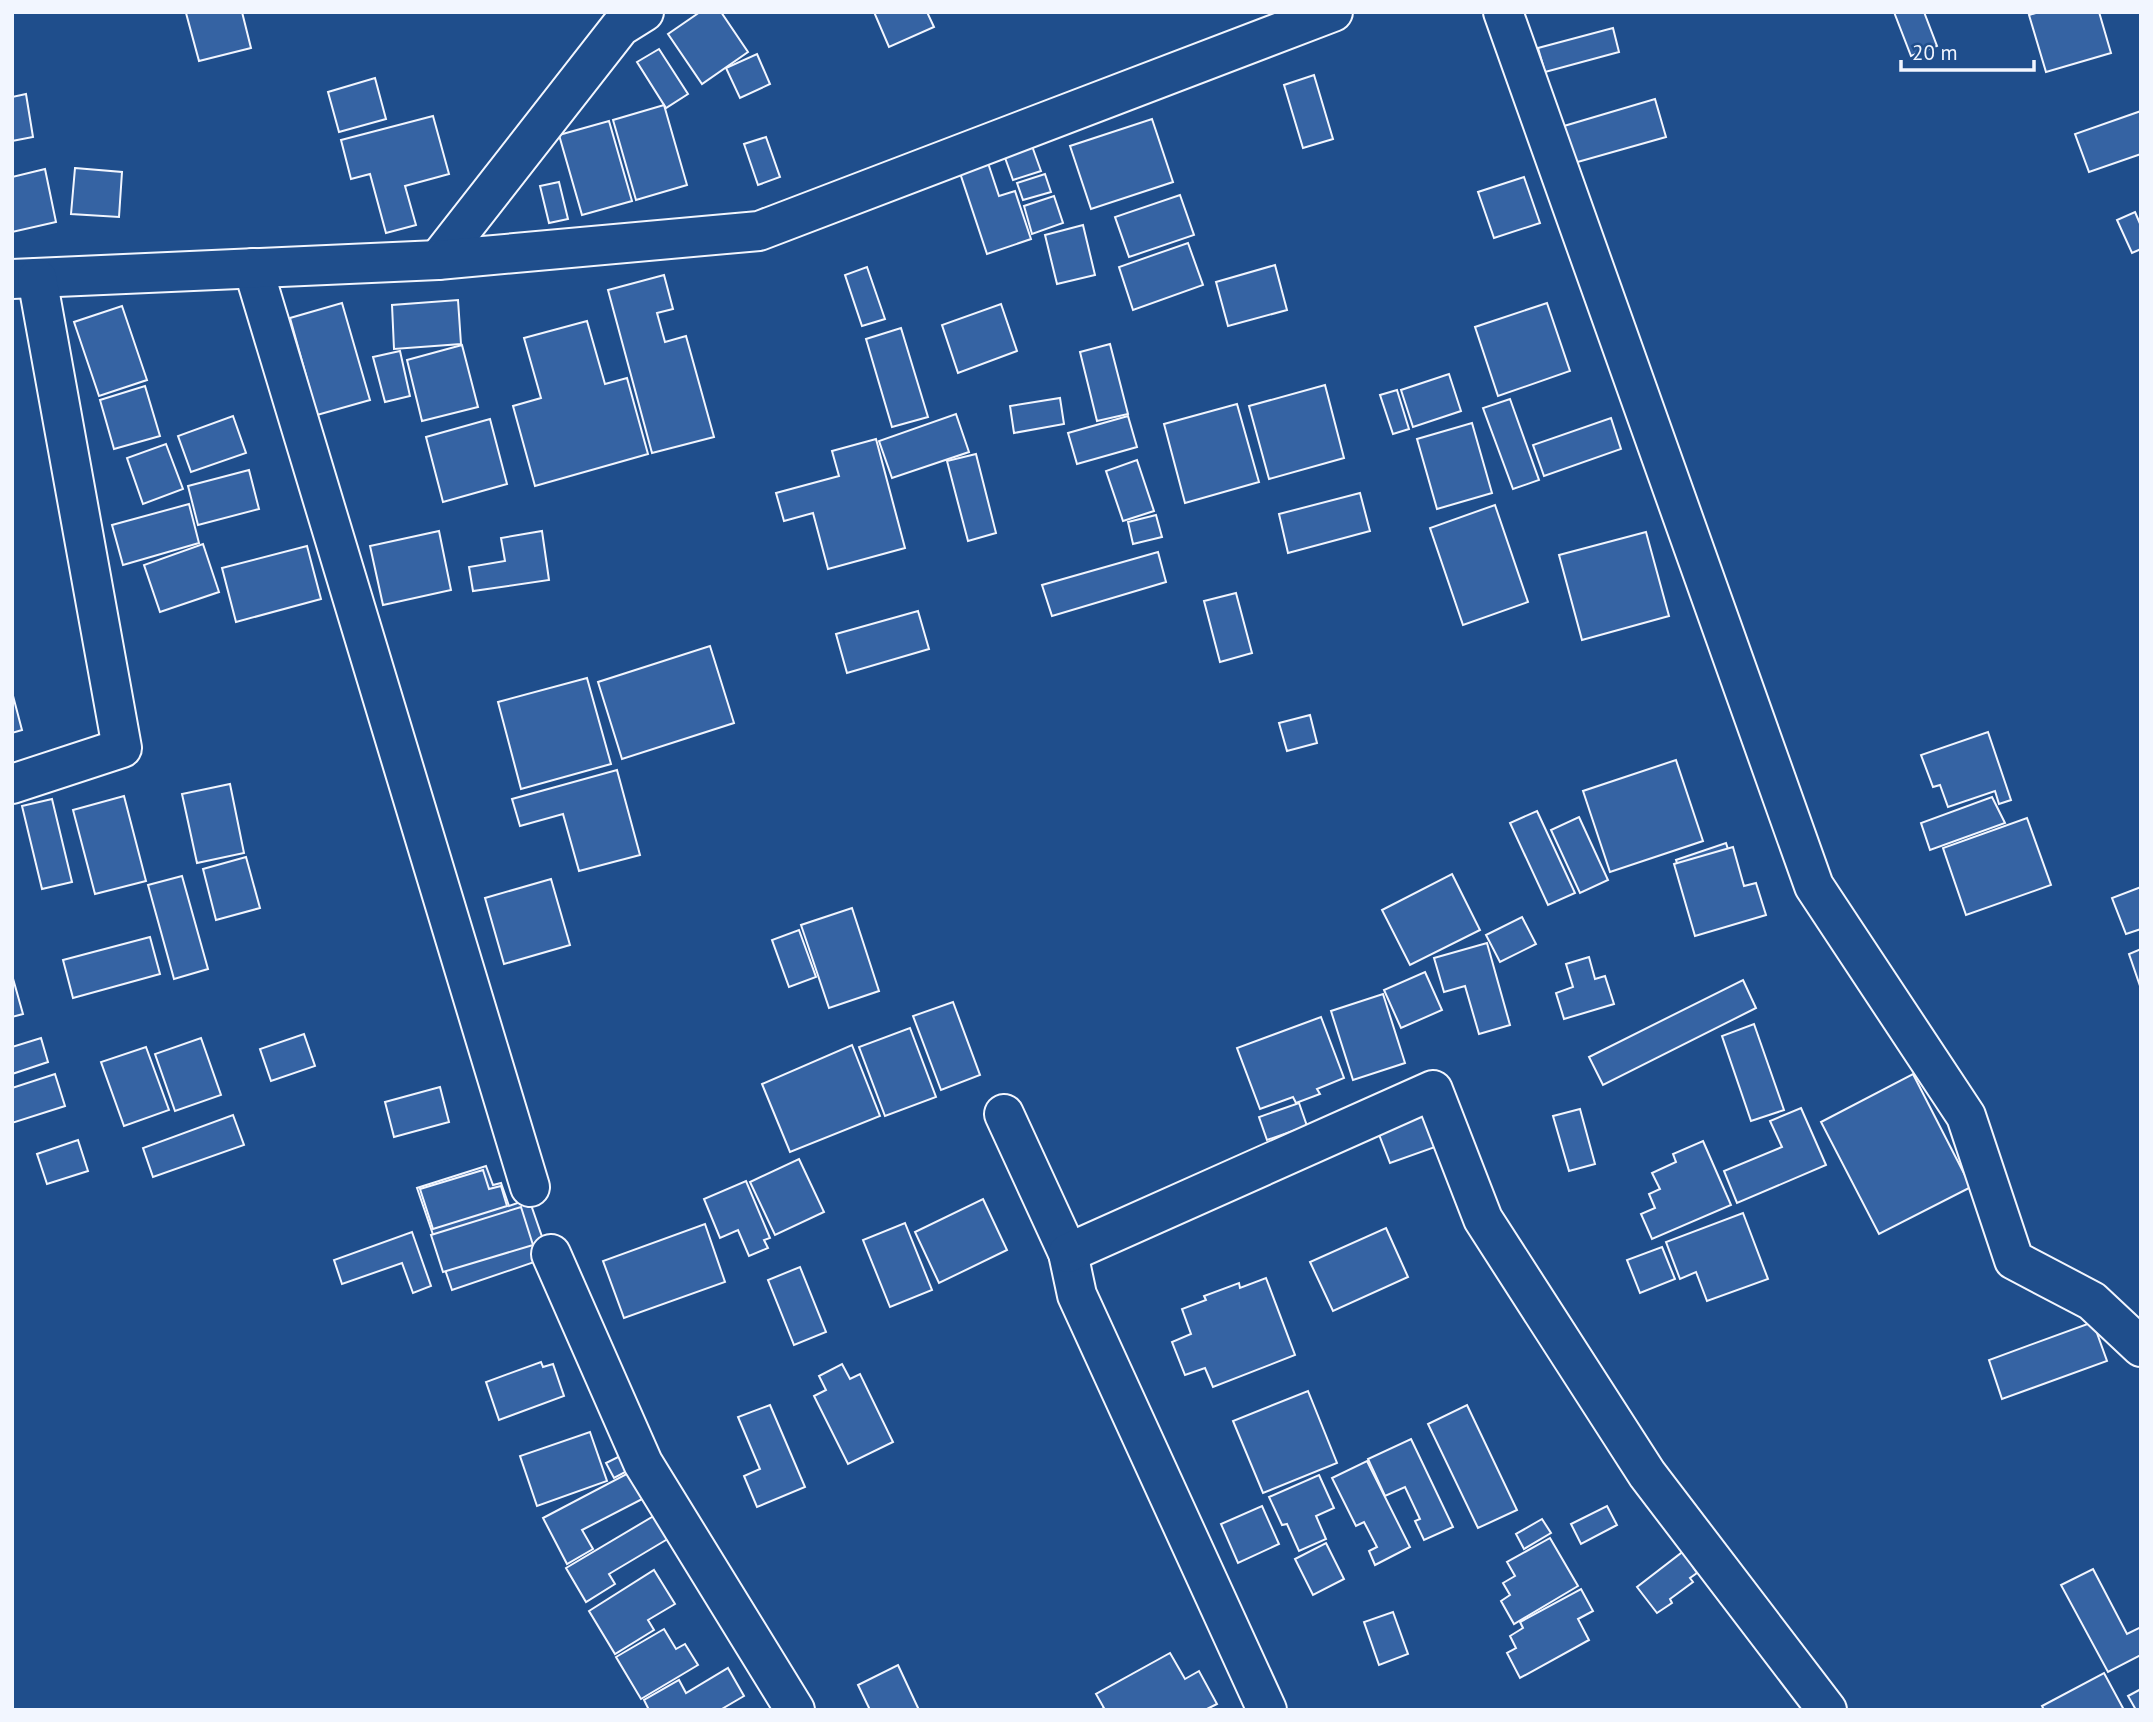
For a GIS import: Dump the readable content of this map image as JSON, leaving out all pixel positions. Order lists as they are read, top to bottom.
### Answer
{
  "scale_bar": "20 m"
}
